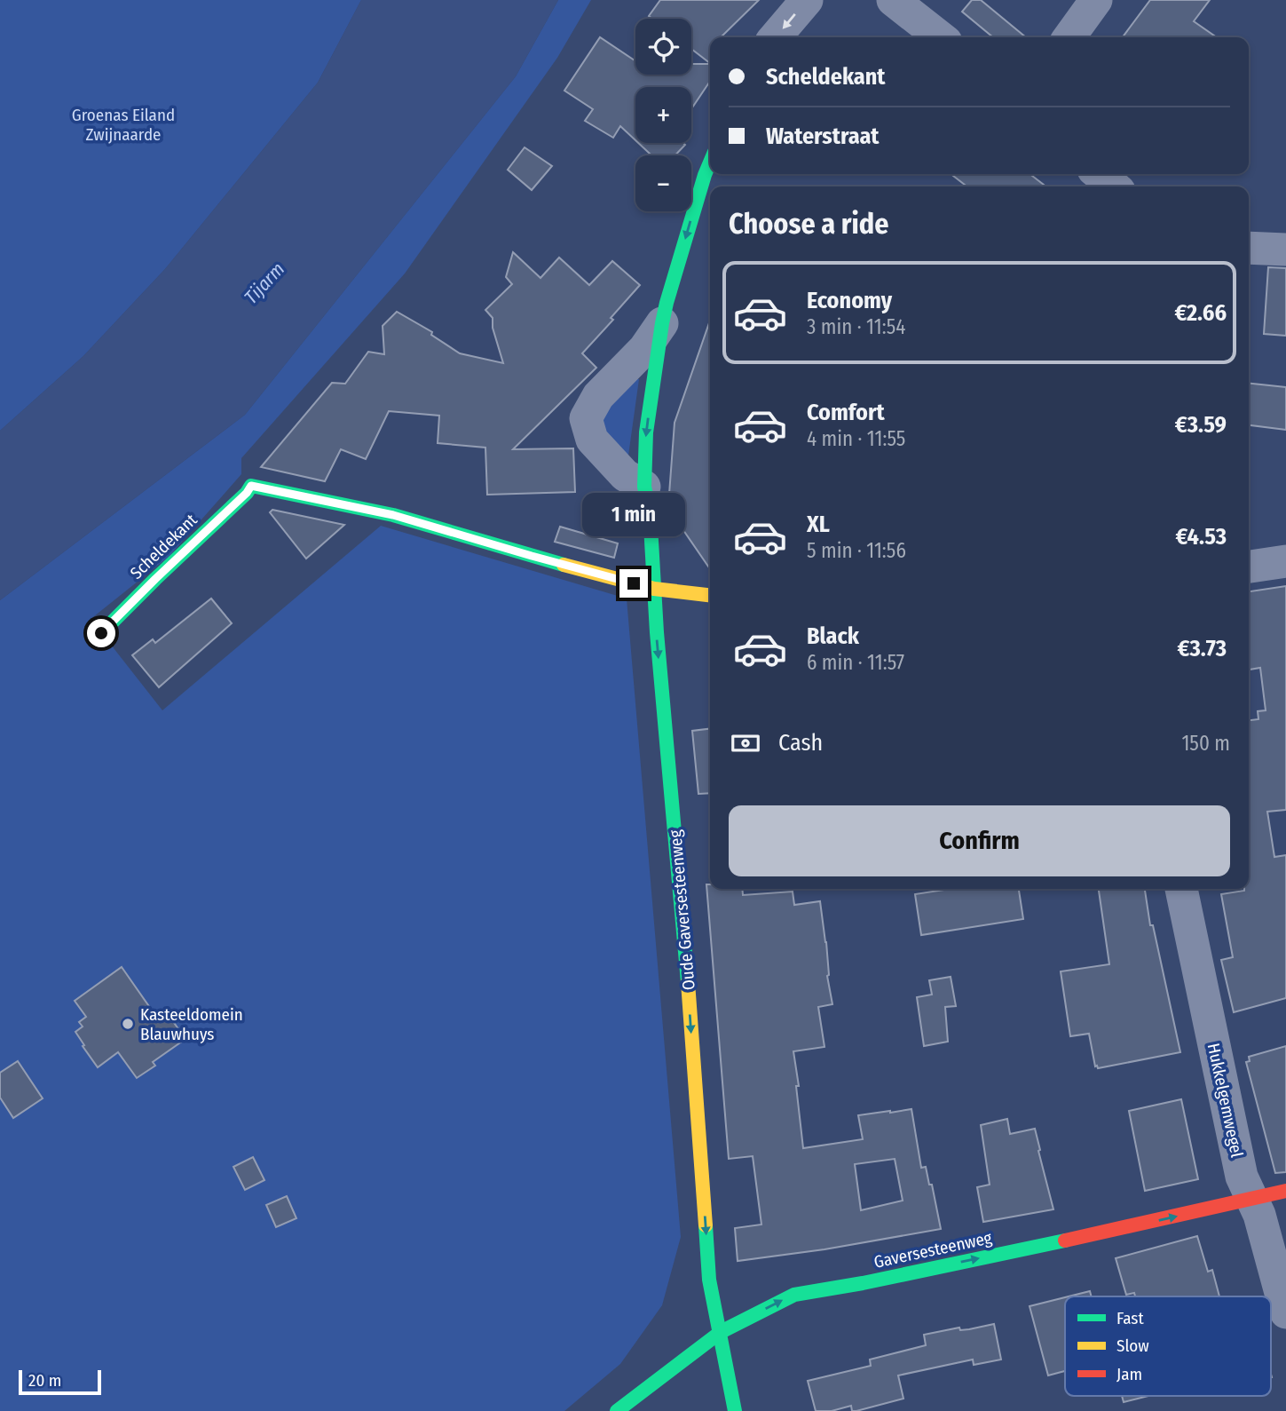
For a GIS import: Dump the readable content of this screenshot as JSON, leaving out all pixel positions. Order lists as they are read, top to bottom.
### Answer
{
  "streets": {
    "street": [
      "Scheldekant",
      "Oude Gaversesteenweg",
      "Hukkelgemwegel",
      "Gaversesteenweg"
    ]
  },
  "crossings": [
    ["Scheldekant", "Oude Gaversesteenweg"],
    ["Oude Gaversesteenweg", "Gaversesteenweg"],
    ["Hukkelgemwegel", "Gaversesteenweg"]
  ],
  "one_way": ["Oude Gaversesteenweg", "Gaversesteenweg"],
  "water": ["Tijarm"],
  "parks": ["Groenas Eiland Zwijnaarde"],
  "places": ["Kasteeldomein Blauwhuys"],
  "legend": ["Fast", "Slow", "Jam"],
  "scale_bar": "20 m",
  "page": {
    "map_buttons": ["+", "−"],
    "banner": ["Scheldekant", "Waterstraat"],
    "heading": "Choose a ride",
    "list": [
      {
        "name": "Economy",
        "note": "3 min · 11:54",
        "value": "€2.66"
      },
      {
        "name": "Comfort",
        "note": "4 min · 11:55",
        "value": "€3.59"
      },
      {
        "name": "XL",
        "note": "5 min · 11:56",
        "value": "€4.53"
      },
      {
        "name": "Black",
        "note": "6 min · 11:57",
        "value": "€3.73"
      }
    ],
    "bubble": "1 min",
    "pay": ["Cash", "150 m"],
    "buttons": "Confirm",
    "scale": "20 m"
  }
}
